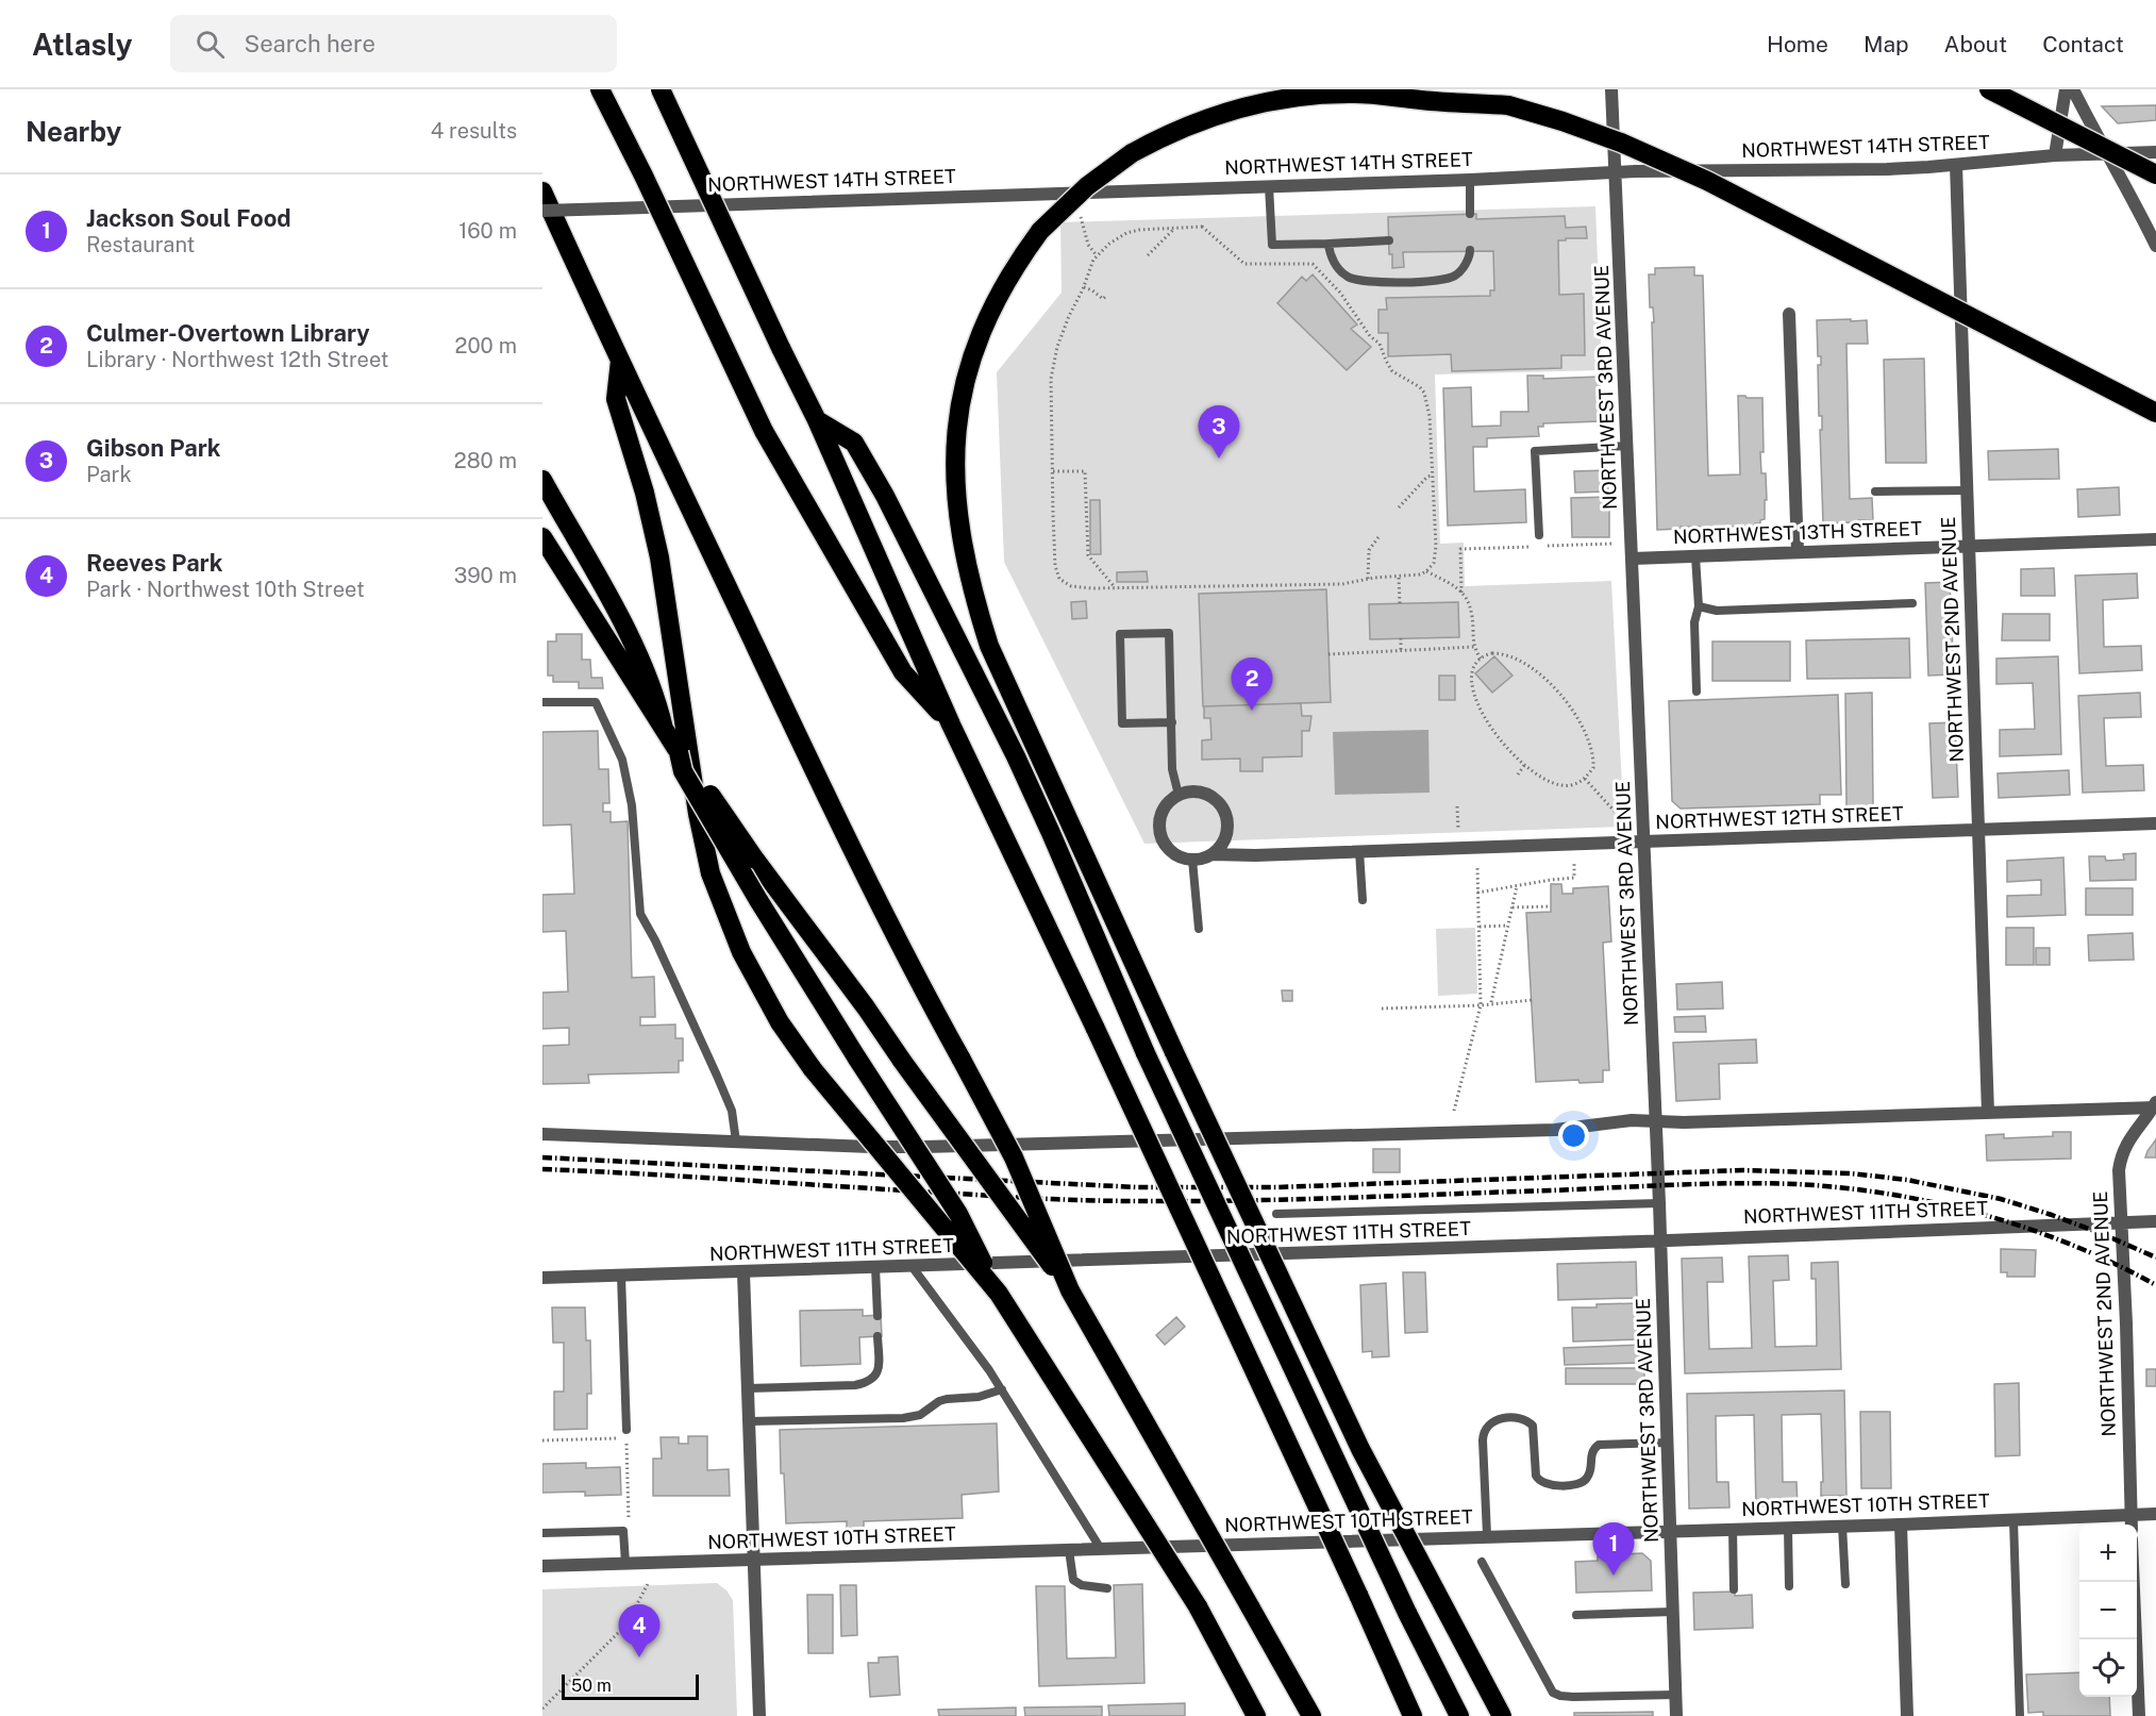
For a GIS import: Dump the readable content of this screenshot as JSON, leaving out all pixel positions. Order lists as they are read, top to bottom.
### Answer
{
  "streets": {
    "street": [
      "NORTHWEST 14TH STREET",
      "NORTHWEST 3RD AVENUE",
      "NORTHWEST 13TH STREET",
      "NORTHWEST 2ND AVENUE",
      "NORTHWEST 12TH STREET",
      "NORTHWEST 11TH STREET",
      "NORTHWEST 10TH STREET"
    ]
  },
  "crossings": [
    ["NORTHWEST 14TH STREET", "NORTHWEST 3RD AVENUE"],
    ["NORTHWEST 14TH STREET", "NORTHWEST 2ND AVENUE"],
    ["NORTHWEST 3RD AVENUE", "NORTHWEST 13TH STREET"],
    ["NORTHWEST 3RD AVENUE", "NORTHWEST 12TH STREET"],
    ["NORTHWEST 3RD AVENUE", "NORTHWEST 11TH STREET"],
    ["NORTHWEST 3RD AVENUE", "NORTHWEST 10TH STREET"],
    ["NORTHWEST 13TH STREET", "NORTHWEST 2ND AVENUE"],
    ["NORTHWEST 2ND AVENUE", "NORTHWEST 12TH STREET"],
    ["NORTHWEST 2ND AVENUE", "NORTHWEST 11TH STREET"],
    ["NORTHWEST 2ND AVENUE", "NORTHWEST 10TH STREET"]
  ],
  "scale_bar": "50 m",
  "page": {
    "header": "Atlasly",
    "search": "Search here",
    "nav": [
      "Home",
      "Map",
      "About",
      "Contact"
    ],
    "heading": ["Nearby", "4 results"],
    "list": [
      {
        "mark": "1",
        "name": "Jackson Soul Food",
        "note": "Restaurant",
        "value": "160 m"
      },
      {
        "mark": "2",
        "name": "Culmer-Overtown Library",
        "note": "Library · Northwest 12th Street",
        "value": "200 m"
      },
      {
        "mark": "3",
        "name": "Gibson Park",
        "note": "Park",
        "value": "280 m"
      },
      {
        "mark": "4",
        "name": "Reeves Park",
        "note": "Park · Northwest 10th Street",
        "value": "390 m"
      }
    ],
    "pins": [
      "3",
      "2",
      "1",
      "4"
    ],
    "map_buttons": ["+", "−"],
    "scale": "50 m"
  }
}
